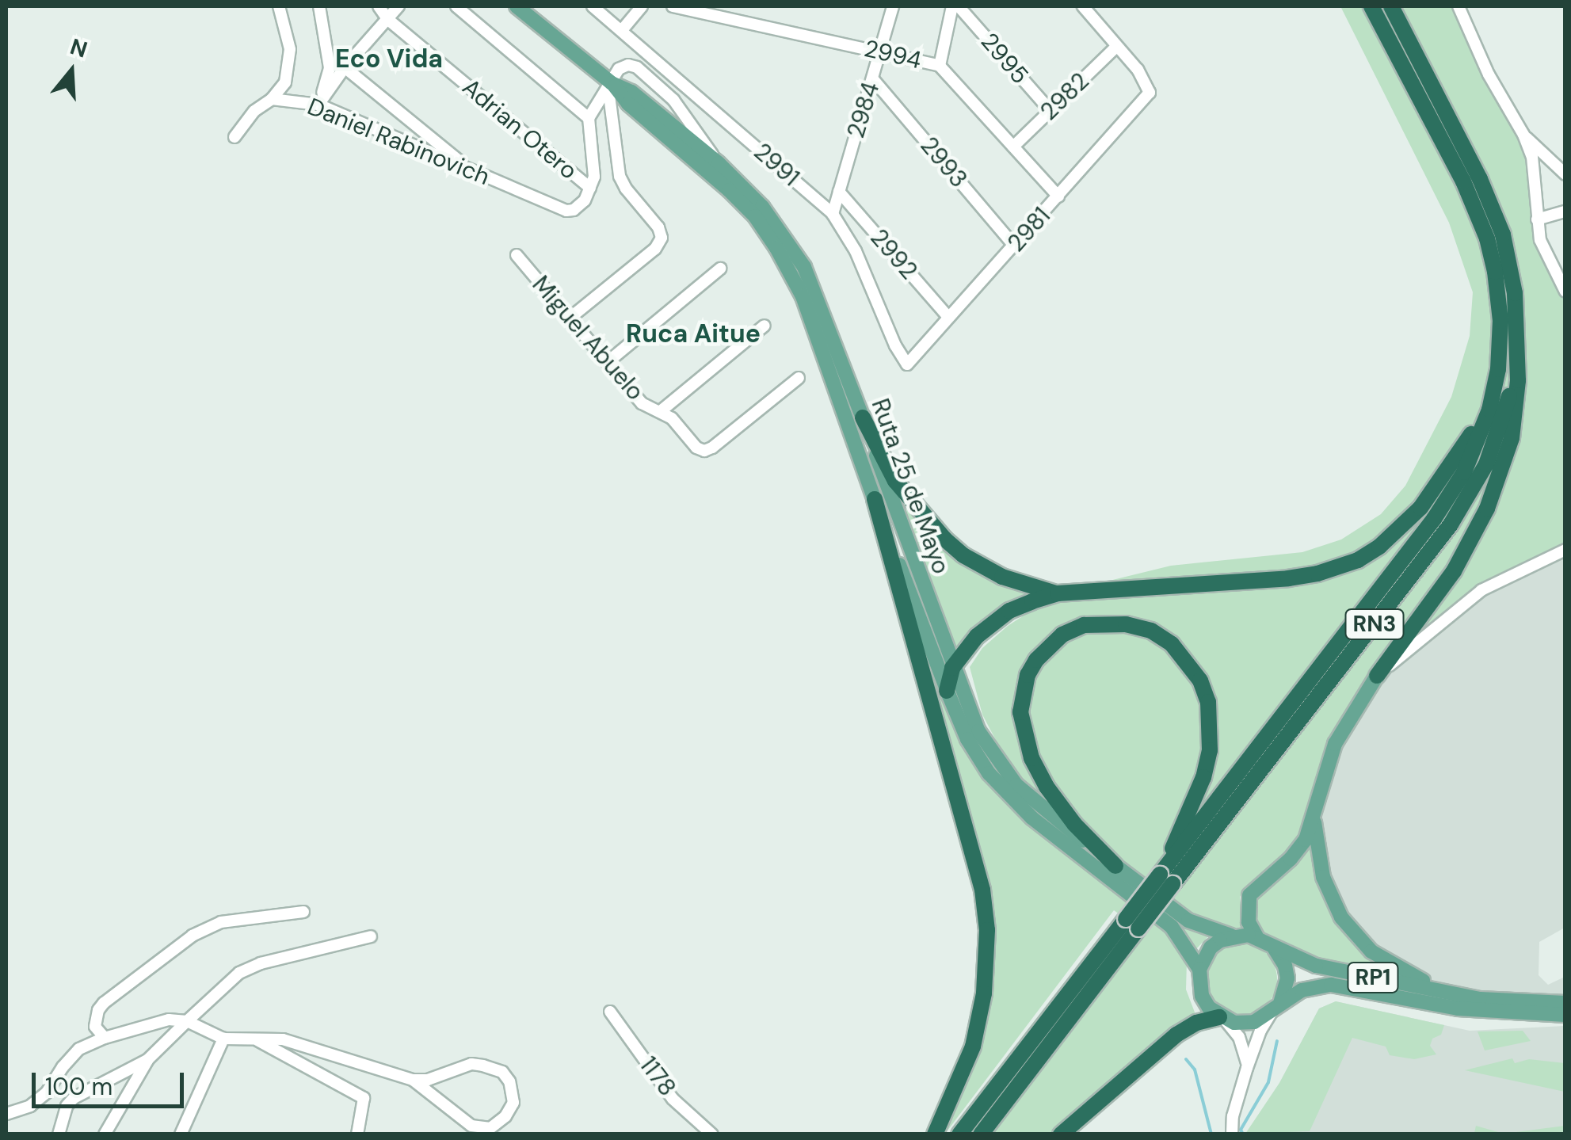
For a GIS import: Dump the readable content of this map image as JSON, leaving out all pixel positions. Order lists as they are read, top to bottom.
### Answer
{
  "streets": {
    "highway": ["RN3"],
    "main road": ["Ruta 25 de Mayo", "RP1"],
    "street": [
      "2994",
      "2995",
      "2982",
      "2984",
      "Adrian Otero",
      "Daniel Rabinovich",
      "2993",
      "2991",
      "2981",
      "2992",
      "Miguel Abuelo",
      "1178"
    ]
  },
  "crossings": [
    ["2994", "2982"],
    ["2994", "2984"],
    ["2994", "2981"],
    ["2995", "2982"],
    ["2982", "2981"],
    ["2984", "2993"],
    ["2984", "2991"],
    ["2984", "2992"],
    ["Adrian Otero", "Daniel Rabinovich"],
    ["2993", "2981"],
    ["2991", "2981"],
    ["2981", "2992"],
    ["Ruta 25 de Mayo", "RP1"]
  ],
  "districts": ["Eco Vida", "Ruca Aitue"],
  "scale_bar": "100 m",
  "north": "top"
}
